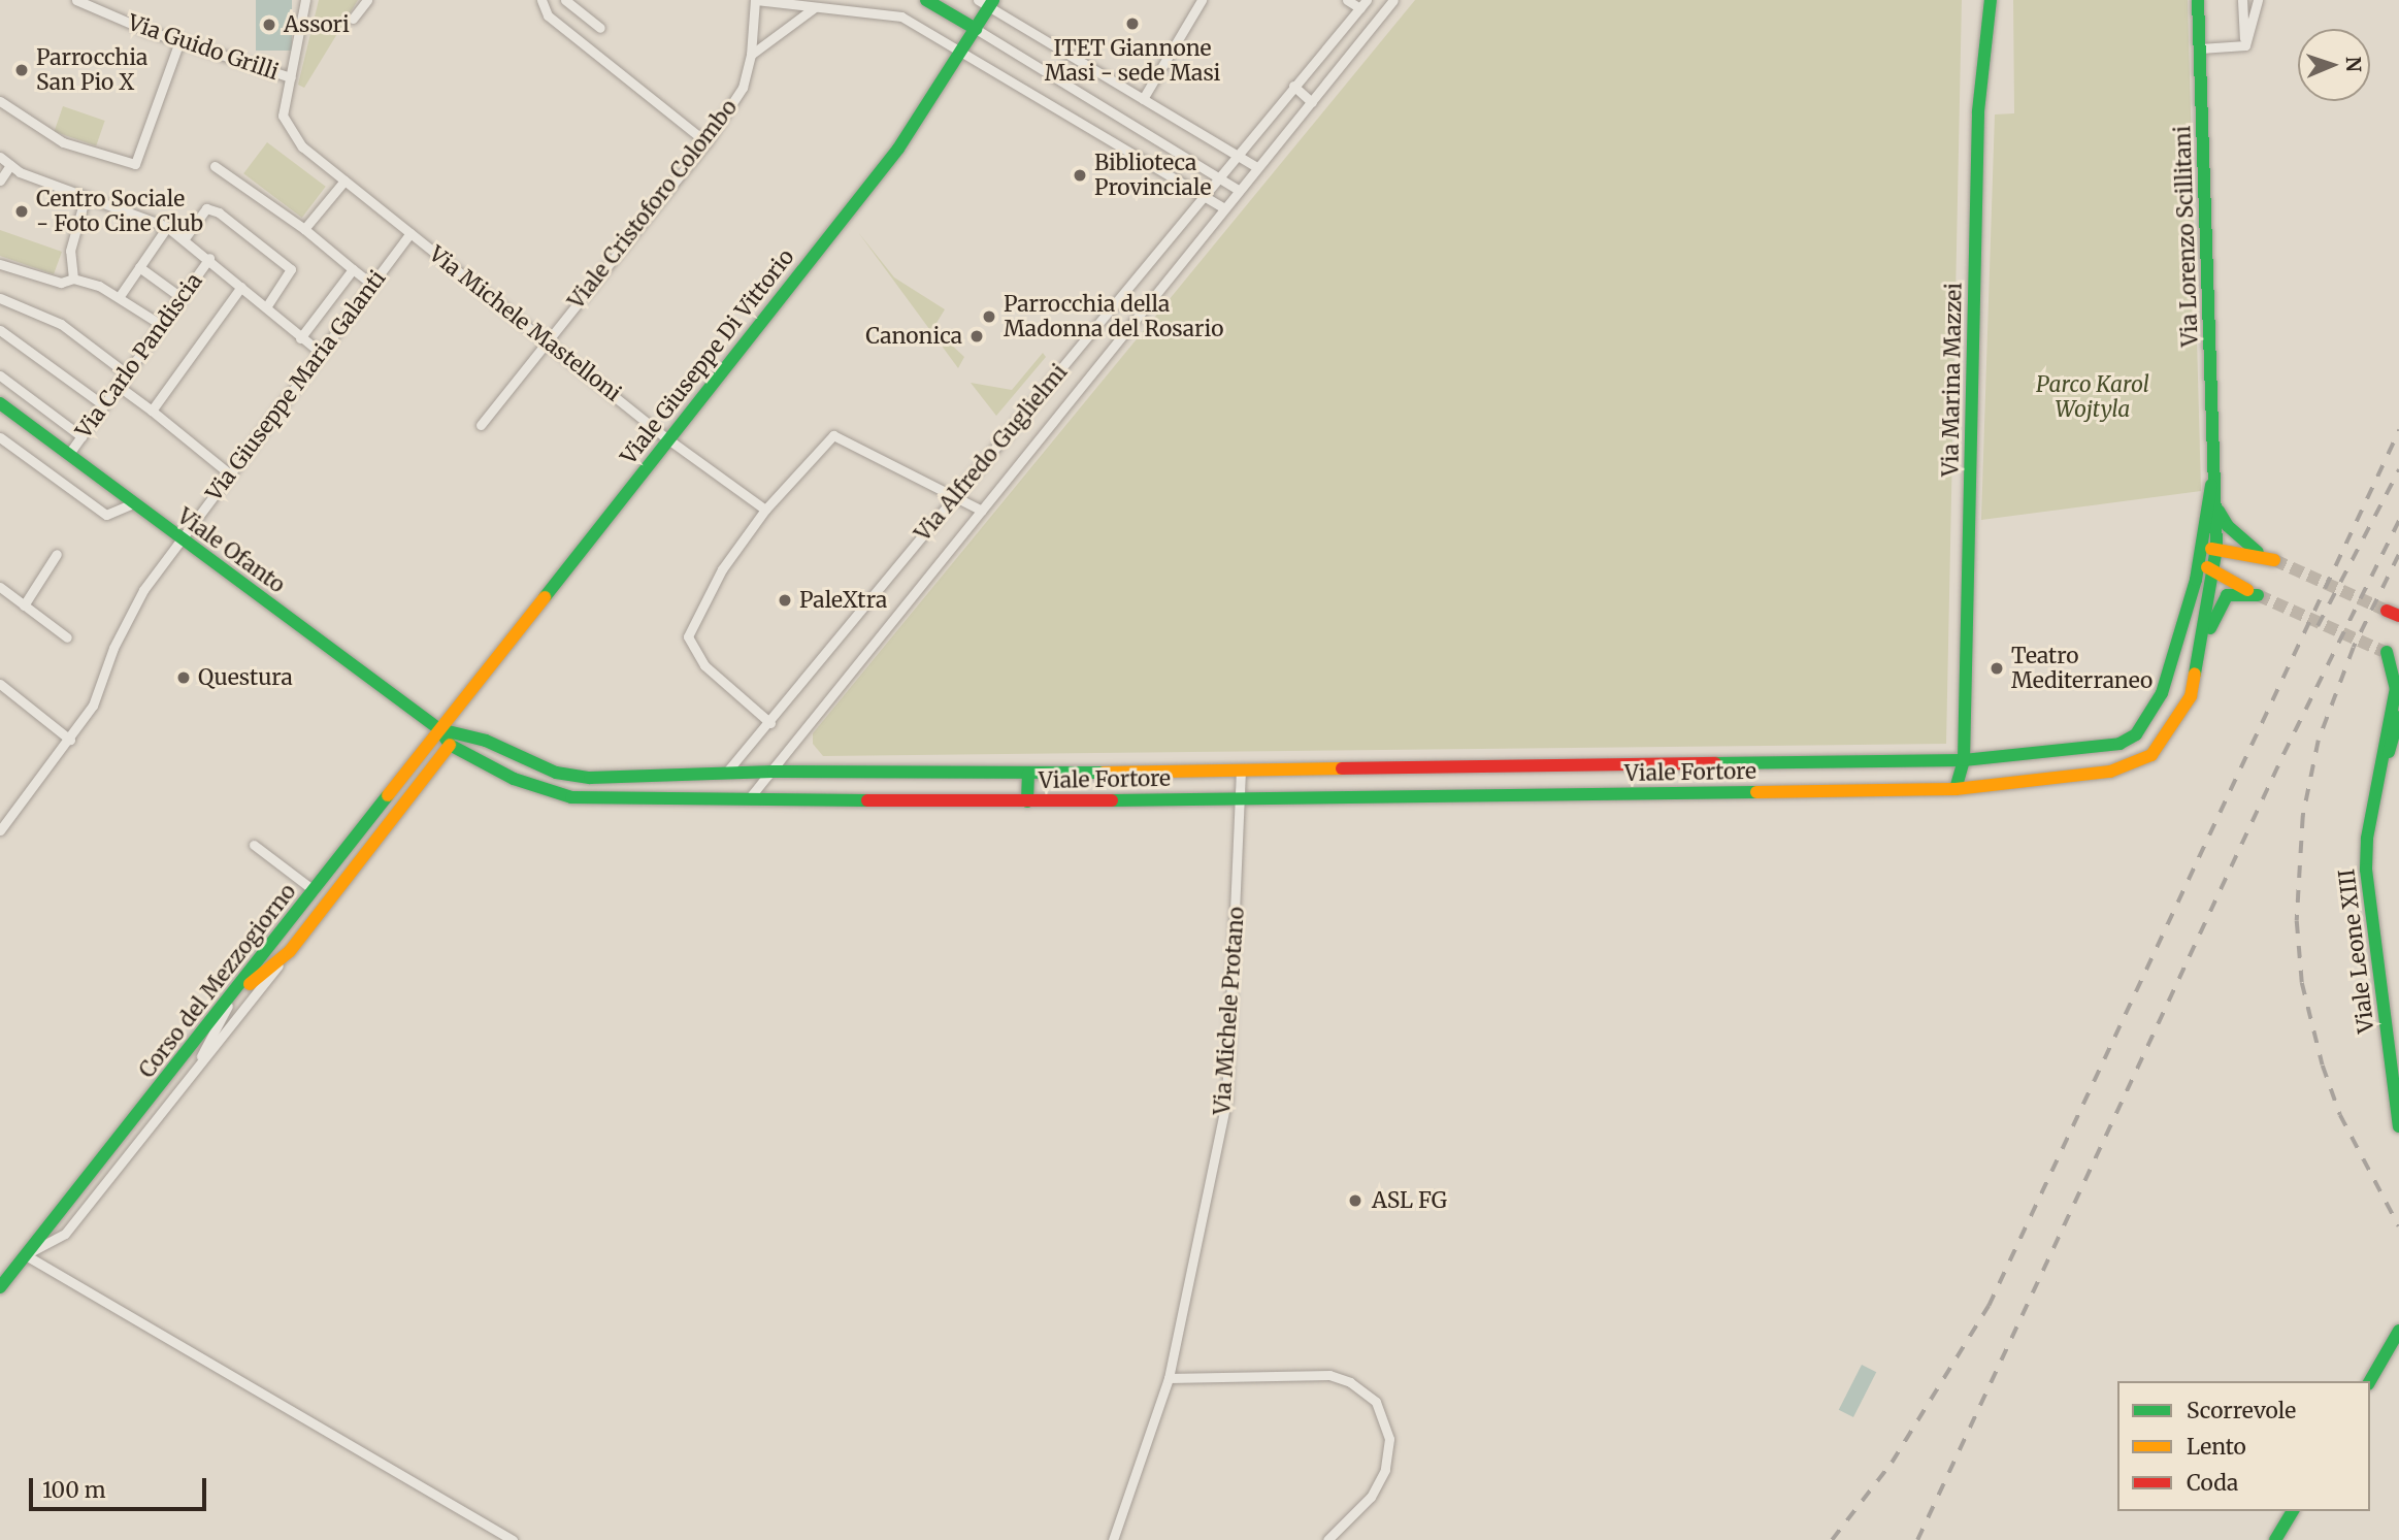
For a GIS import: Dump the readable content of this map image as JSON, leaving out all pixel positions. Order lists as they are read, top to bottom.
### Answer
{
  "streets": {
    "main road": [
      "Via Lorenzo Scillitani",
      "Viale Giuseppe Di Vittorio",
      "Via Marina Mazzei",
      "Viale Ofanto",
      "Viale Fortore",
      "Viale Leone XIII",
      "Corso del Mezzogiorno"
    ],
    "street": [
      "Via Guido Grilli",
      "Viale Cristoforo Colombo",
      "Via Michele Mastelloni",
      "Via Carlo Pandiscia",
      "Via Giuseppe Maria Galanti",
      "Via Alfredo Guglielmi",
      "Via Michele Protano"
    ]
  },
  "crossings": [
    ["Via Guido Grilli", "Via Michele Mastelloni"],
    ["Viale Cristoforo Colombo", "Via Michele Mastelloni"],
    ["Via Lorenzo Scillitani", "Viale Fortore"],
    ["Via Michele Mastelloni", "Viale Giuseppe Di Vittorio"],
    ["Via Michele Mastelloni", "Via Giuseppe Maria Galanti"],
    ["Via Carlo Pandiscia", "Viale Ofanto"],
    ["Viale Giuseppe Di Vittorio", "Viale Ofanto"],
    ["Viale Giuseppe Di Vittorio", "Viale Fortore"],
    ["Viale Giuseppe Di Vittorio", "Corso del Mezzogiorno"],
    ["Via Marina Mazzei", "Viale Fortore"],
    ["Via Giuseppe Maria Galanti", "Viale Ofanto"],
    ["Via Alfredo Guglielmi", "Viale Fortore"],
    ["Viale Ofanto", "Viale Fortore"],
    ["Viale Ofanto", "Corso del Mezzogiorno"],
    ["Viale Fortore", "Corso del Mezzogiorno"],
    ["Viale Fortore", "Via Michele Protano"]
  ],
  "parks": ["Parco Karol Wojtyla"],
  "places": [
    "ITET Giannone Masi - sede Masi",
    "Assori",
    "Parrocchia San Pio X",
    "Biblioteca Provinciale",
    "Centro Sociale - Foto Cine Club",
    "Parrocchia della Madonna del Rosario",
    "Canonica",
    "PaleXtra",
    "Teatro Mediterraneo",
    "Questura",
    "ASL FG"
  ],
  "legend": ["Scorrevole", "Lento", "Coda"],
  "scale_bar": "100 m",
  "north": "right"
}
